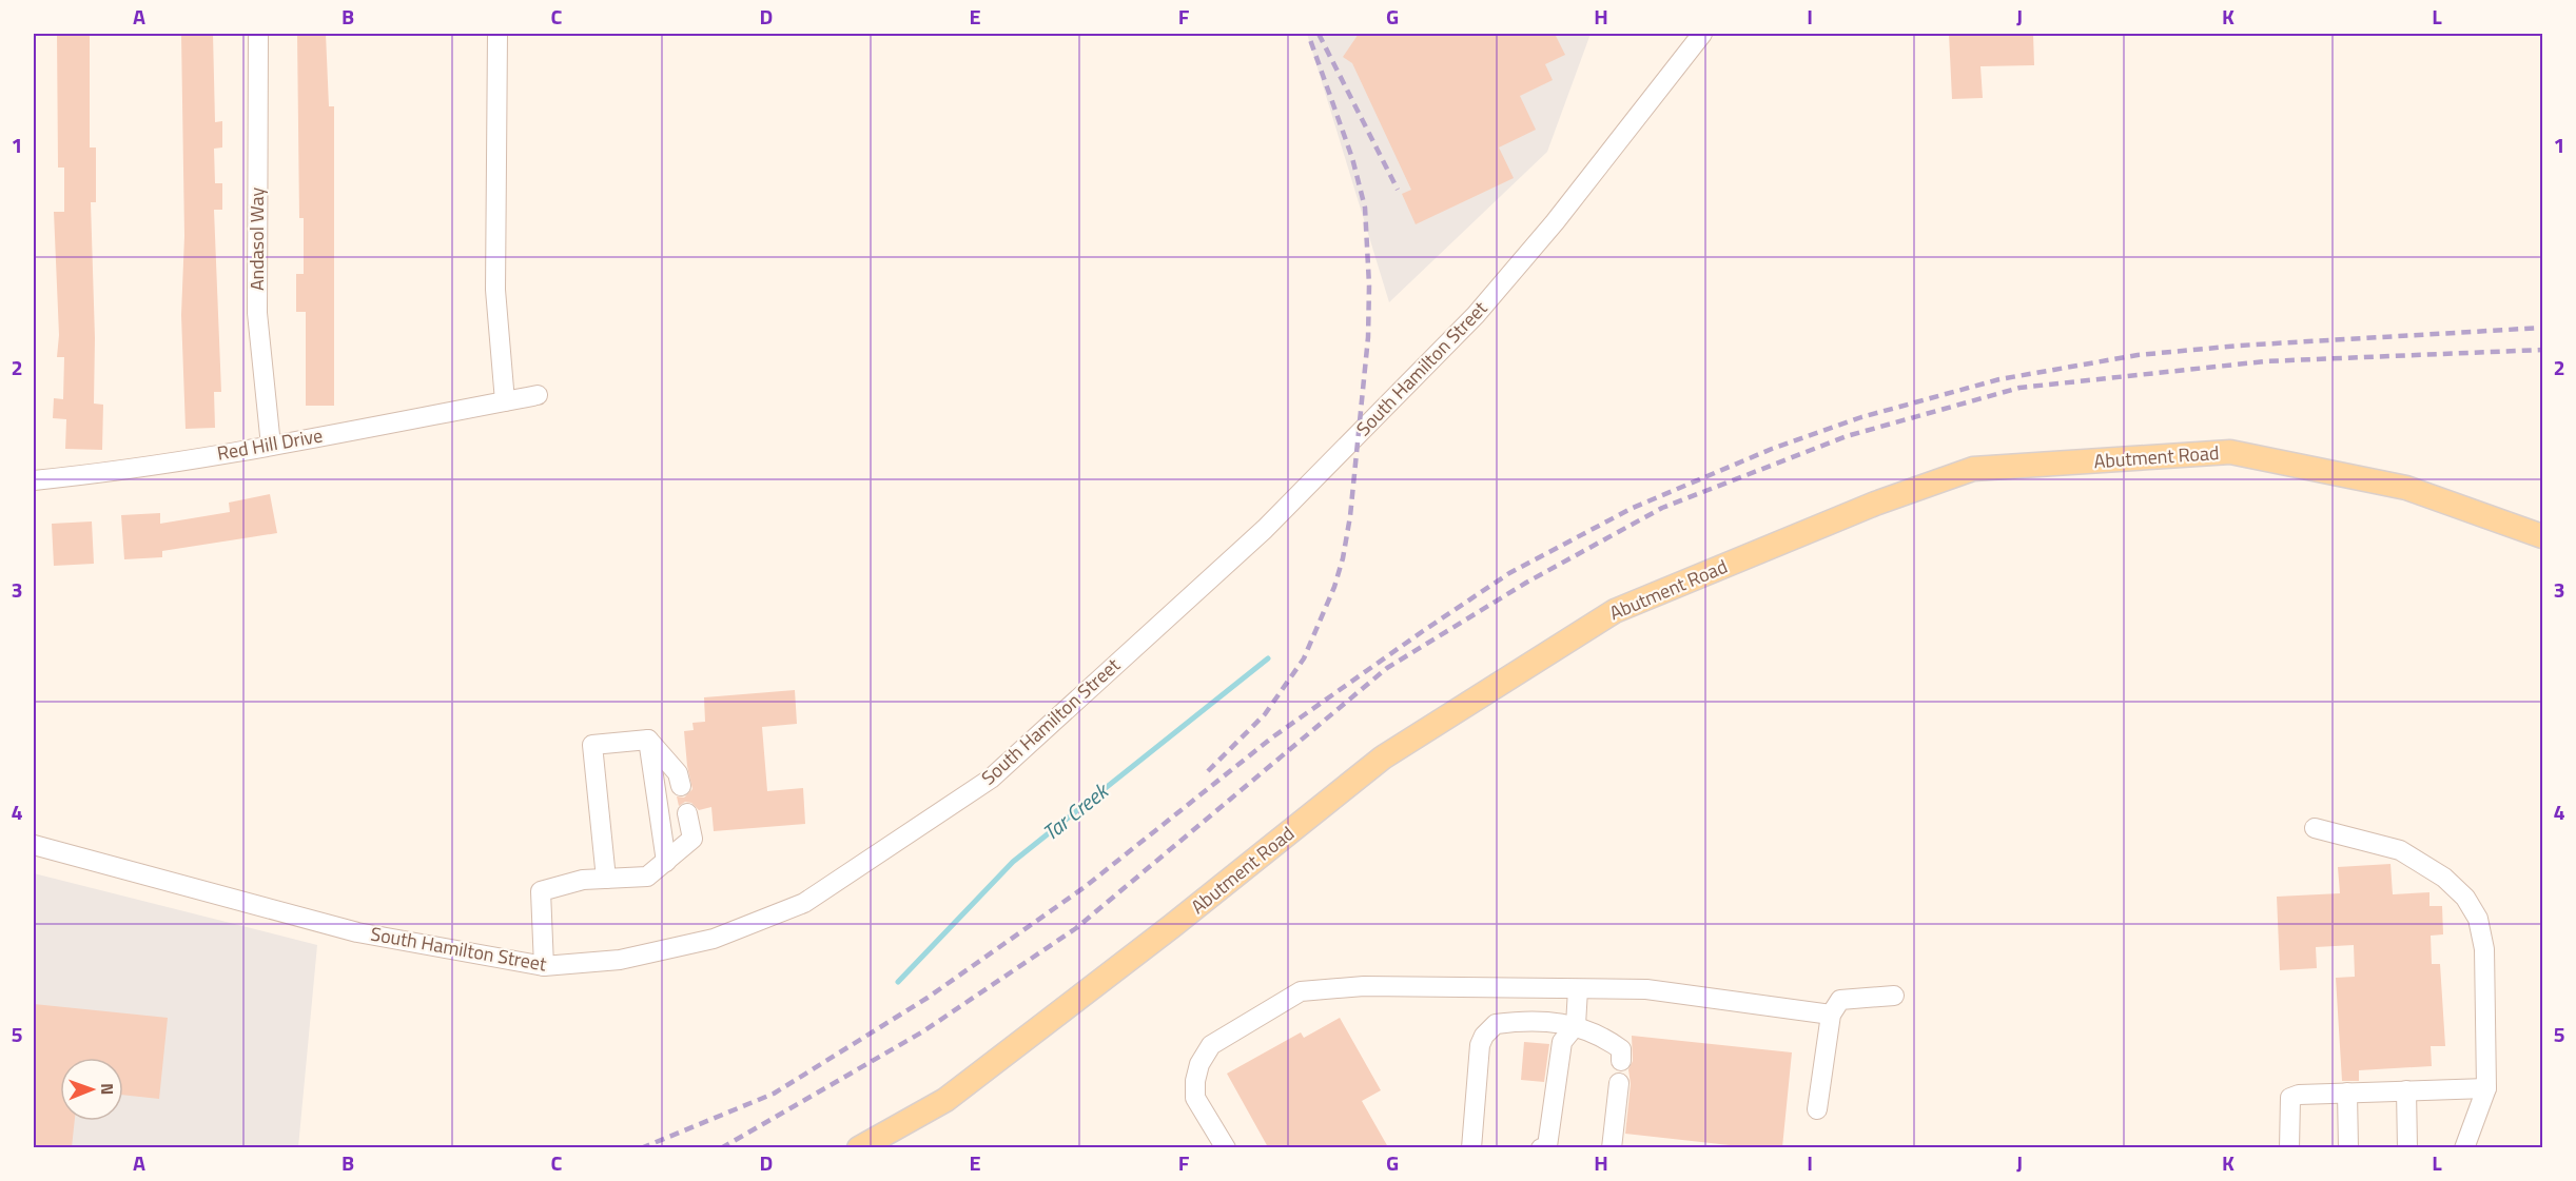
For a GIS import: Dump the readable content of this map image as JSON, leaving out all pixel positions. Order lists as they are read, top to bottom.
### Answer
{
  "streets": {
    "main road": ["Abutment Road"],
    "street": ["Andasol Way", "South Hamilton Street", "Red Hill Drive"]
  },
  "crossings": [
    ["Andasol Way", "Red Hill Drive"]
  ],
  "water": ["Tar Creek"],
  "north": "right",
  "grid": {
    "columns": [
      "A",
      "B",
      "C",
      "D",
      "E",
      "F",
      "G",
      "H",
      "I",
      "J",
      "K",
      "L"
    ],
    "rows": [
      "1",
      "2",
      "3",
      "4",
      "5"
    ]
  }
}
